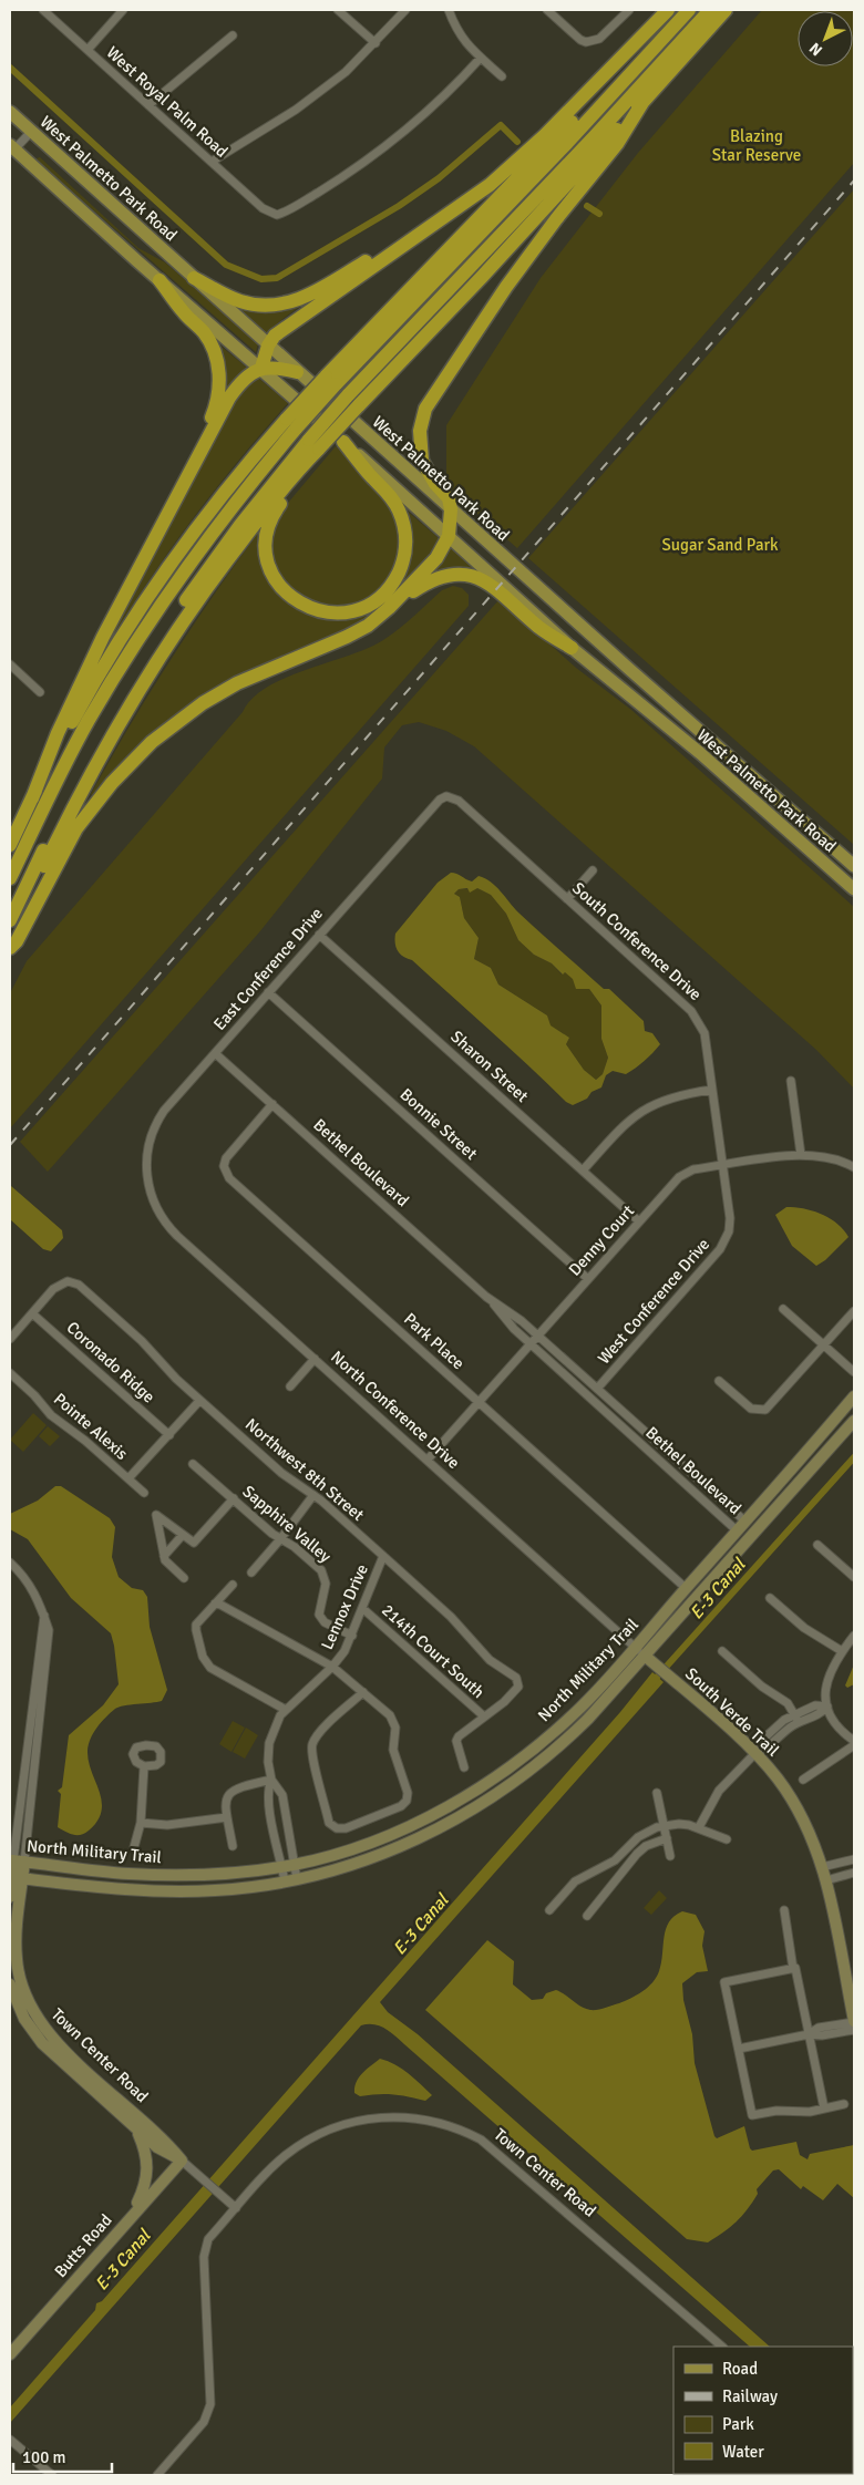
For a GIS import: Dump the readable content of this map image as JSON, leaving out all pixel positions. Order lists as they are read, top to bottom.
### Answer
{
  "streets": {
    "main road": [
      "West Palmetto Park Road",
      "North Military Trail",
      "South Verde Trail",
      "Town Center Road",
      "Butts Road"
    ],
    "street": [
      "West Royal Palm Road",
      "South Conference Drive",
      "East Conference Drive",
      "Sharon Street",
      "Bonnie Street",
      "Bethel Boulevard",
      "Denny Court",
      "West Conference Drive",
      "Park Place",
      "Coronado Ridge",
      "North Conference Drive",
      "Pointe Alexis",
      "Northwest 8th Street",
      "Sapphire Valley",
      "Lennox Drive",
      "214th Court South"
    ]
  },
  "crossings": [
    ["South Conference Drive", "East Conference Drive"],
    ["South Conference Drive", "Denny Court"],
    ["South Conference Drive", "West Conference Drive"],
    ["East Conference Drive", "Sharon Street"],
    ["East Conference Drive", "Bonnie Street"],
    ["East Conference Drive", "Bethel Boulevard"],
    ["East Conference Drive", "North Conference Drive"],
    ["Sharon Street", "Denny Court"],
    ["Bonnie Street", "Denny Court"],
    ["Bethel Boulevard", "Denny Court"],
    ["Bethel Boulevard", "West Conference Drive"],
    ["Bethel Boulevard", "Park Place"],
    ["Bethel Boulevard", "North Military Trail"],
    ["Denny Court", "West Conference Drive"],
    ["Denny Court", "Park Place"],
    ["Denny Court", "North Conference Drive"],
    ["Park Place", "North Military Trail"],
    ["Coronado Ridge", "Northwest 8th Street"],
    ["North Conference Drive", "North Military Trail"],
    ["North Conference Drive", "South Verde Trail"],
    ["Northwest 8th Street", "Lennox Drive"],
    ["Northwest 8th Street", "214th Court South"],
    ["Sapphire Valley", "Lennox Drive"],
    ["Lennox Drive", "214th Court South"],
    ["Lennox Drive", "North Military Trail"],
    ["North Military Trail", "South Verde Trail"],
    ["North Military Trail", "Town Center Road"],
    ["Town Center Road", "Butts Road"]
  ],
  "water": ["E-3 Canal"],
  "parks": ["Blazing Star Reserve", "Sugar Sand Park"],
  "legend": [
    "Road",
    "Railway",
    "Park",
    "Water"
  ],
  "scale_bar": "100 m",
  "north": "bottom left"
}
